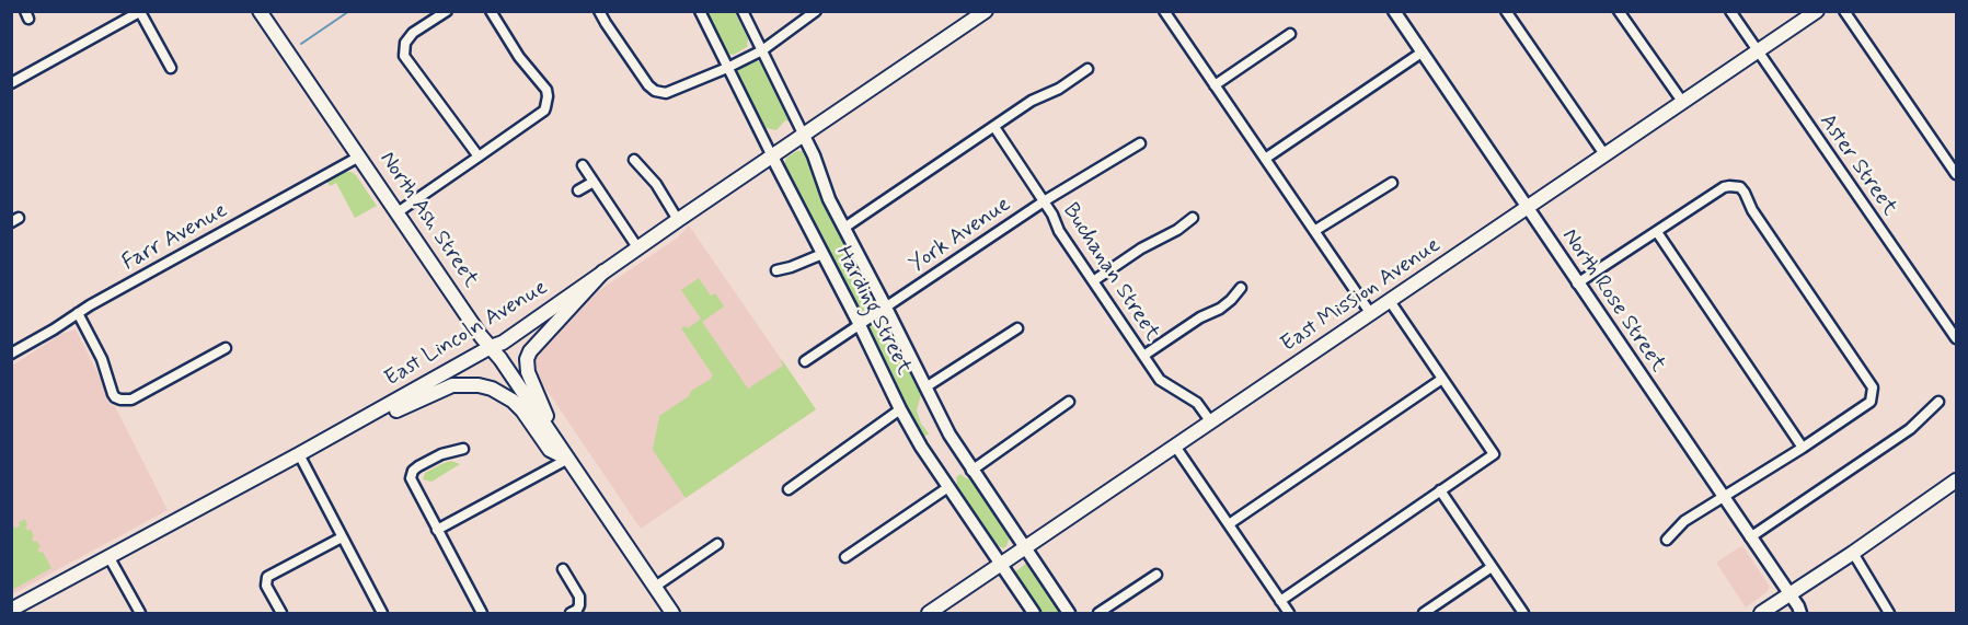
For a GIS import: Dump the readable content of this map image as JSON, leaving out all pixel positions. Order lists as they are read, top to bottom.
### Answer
{
  "streets": {
    "main road": ["North Ash Street", "East Mission Avenue", "East Lincoln Avenue"],
    "street": [
      "Aster Street",
      "York Avenue",
      "Farr Avenue",
      "Buchanan Street",
      "North Rose Street",
      "Harding Street"
    ]
  },
  "crossings": [
    ["Aster Street", "East Mission Avenue"],
    ["North Ash Street", "Farr Avenue"],
    ["North Ash Street", "East Lincoln Avenue"],
    ["York Avenue", "Buchanan Street"],
    ["York Avenue", "Harding Street"],
    ["Buchanan Street", "East Mission Avenue"],
    ["East Mission Avenue", "North Rose Street"],
    ["East Mission Avenue", "Harding Street"],
    ["Harding Street", "East Lincoln Avenue"]
  ]
}
